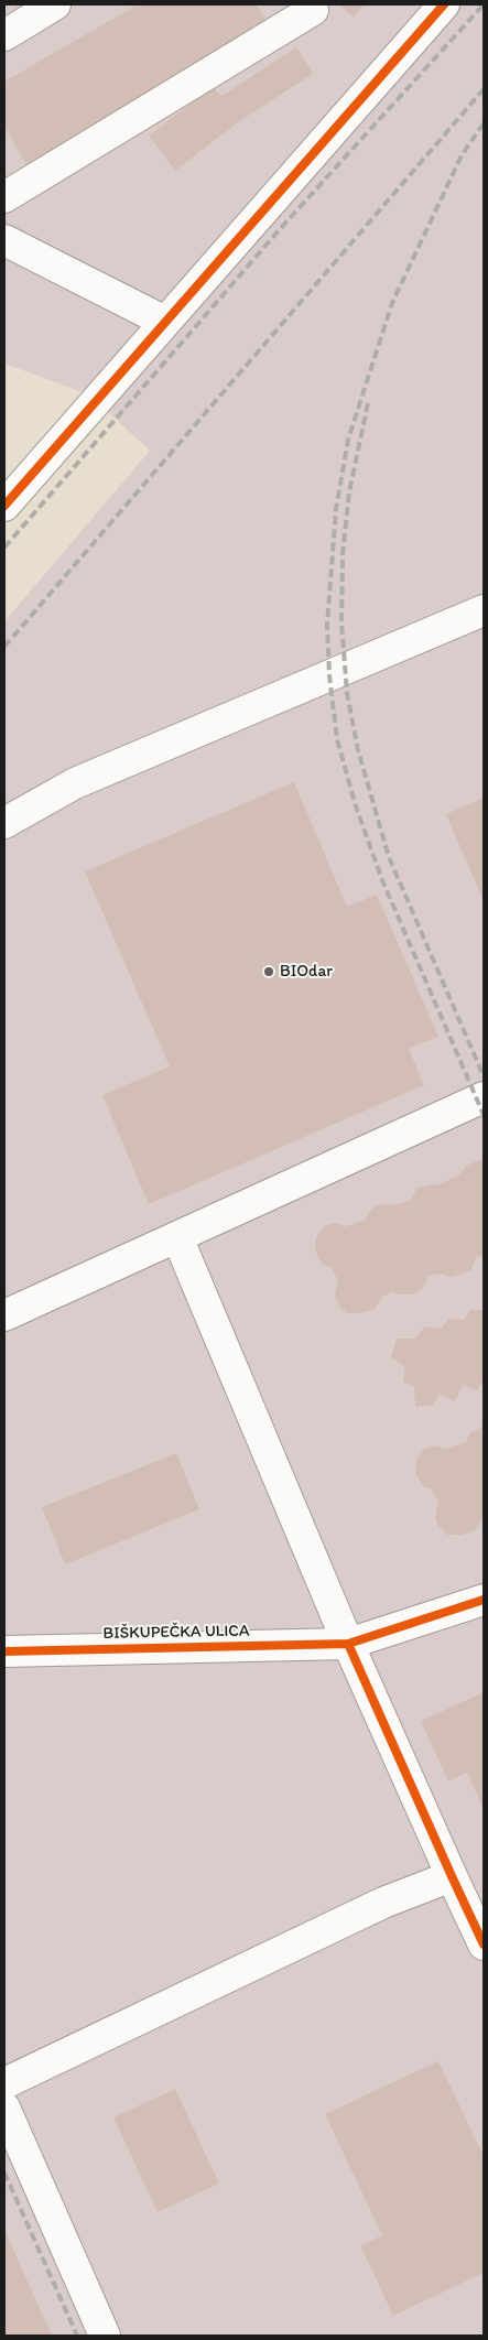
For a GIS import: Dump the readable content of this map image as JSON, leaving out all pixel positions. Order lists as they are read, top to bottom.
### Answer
{
  "streets": {
    "street": ["BIŠKUPEČKA ULICA"]
  },
  "places": ["BIOdar"]
}
